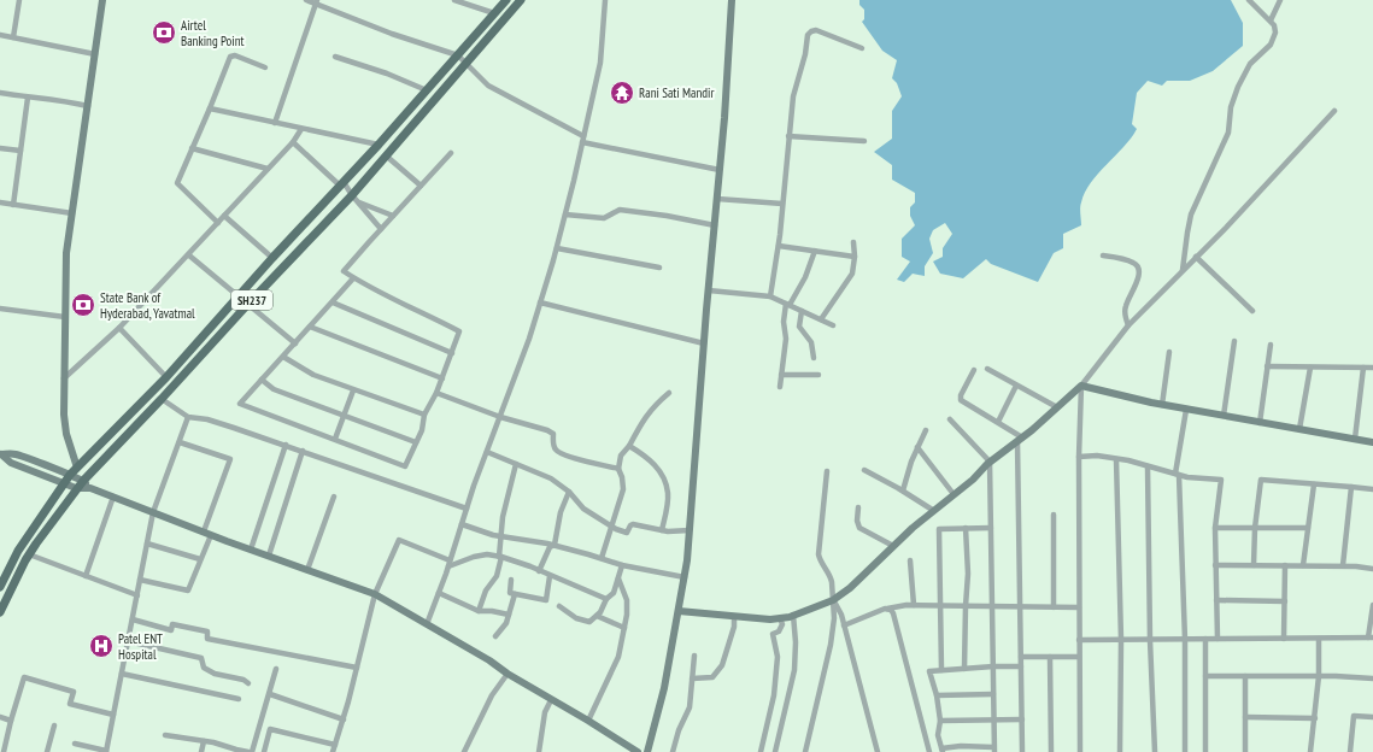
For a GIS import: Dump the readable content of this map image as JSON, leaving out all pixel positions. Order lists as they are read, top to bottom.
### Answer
{
  "streets": {
    "main road": ["SH237"]
  },
  "places": {
    "bank": ["Airtel Banking Point", "State Bank of Hyderabad, Yavatmal"],
    "temple": ["Rani Sati Mandir"],
    "hospital": ["Patel ENT Hospital"]
  }
}
